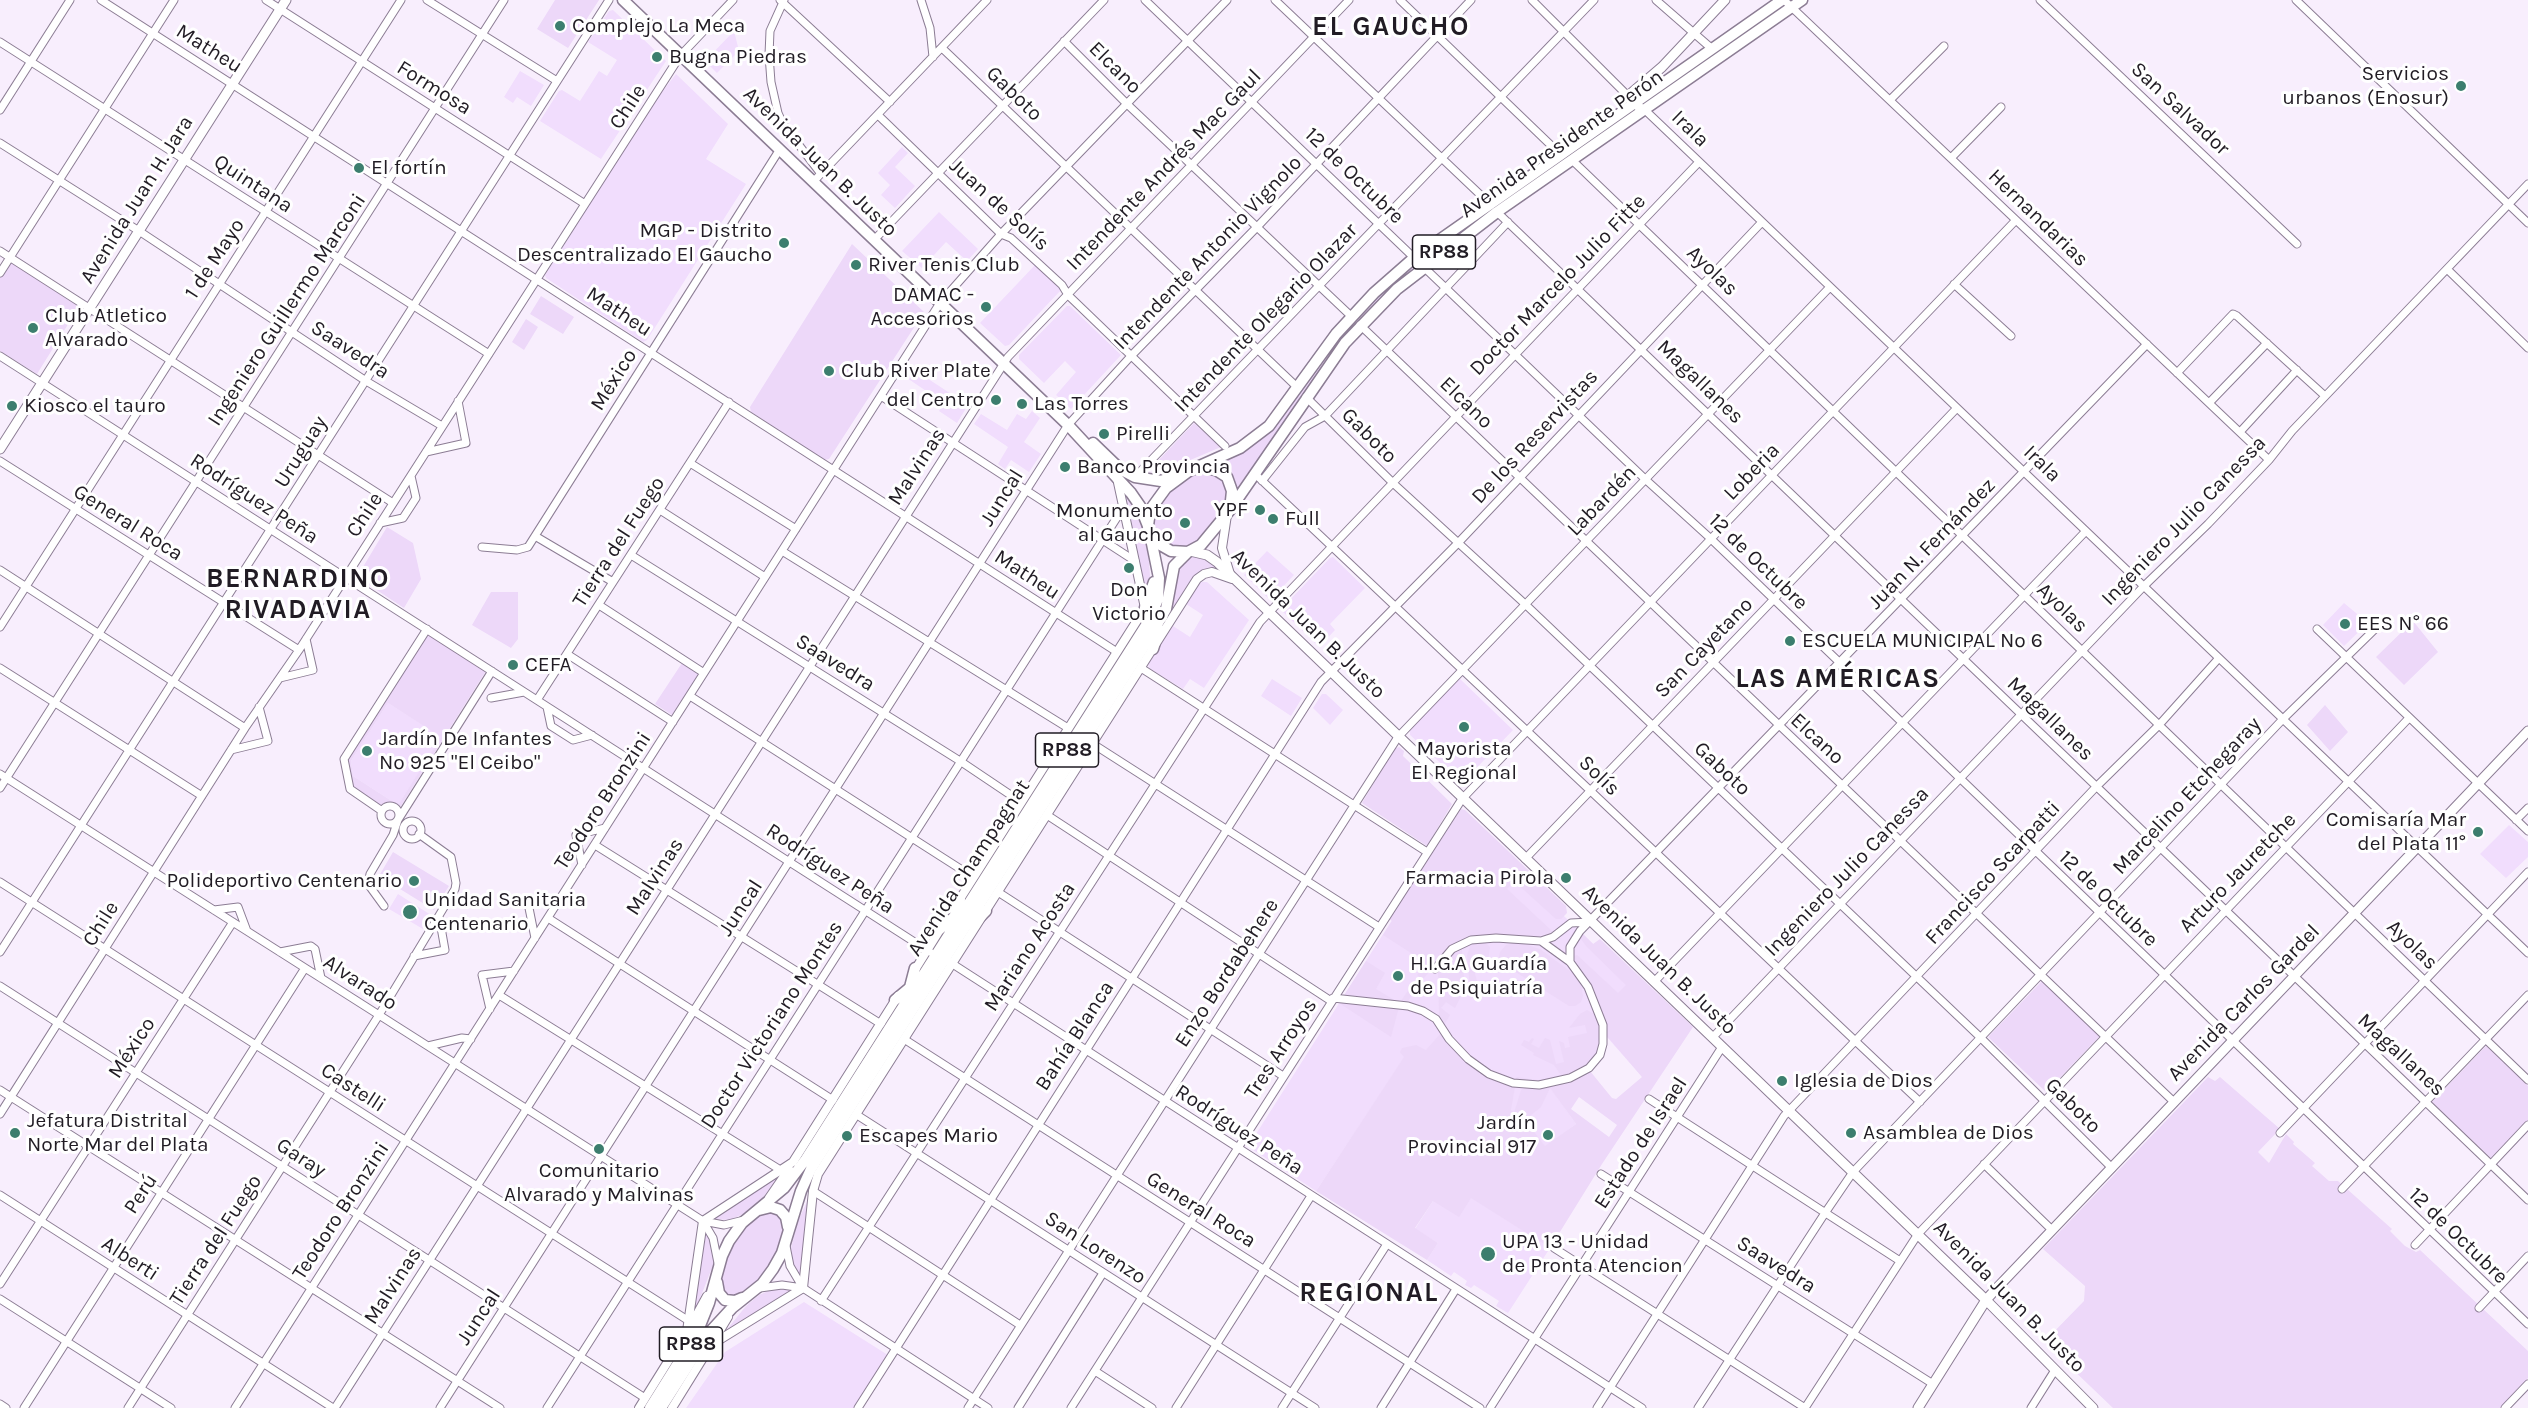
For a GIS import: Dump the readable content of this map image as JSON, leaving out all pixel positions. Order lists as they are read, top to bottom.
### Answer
{
  "streets": {
    "main road": [
      "Irala",
      "Avenida Presidente Perón",
      "Avenida Juan B. Justo",
      "Avenida Juan H. Jara",
      "RP88",
      "Avenida Champagnat",
      "Avenida Carlos Gardel"
    ],
    "street": [
      "Matheu",
      "Elcano",
      "Formosa",
      "Gaboto",
      "Chile",
      "San Salvador",
      "Intendente Andrés Mac Gaul",
      "12 de Octubre",
      "Quintana",
      "Juan de Solís",
      "Hernandarias",
      "Intendente Antonio Vignolo",
      "1 de Mayo",
      "Ayolas",
      "Doctor Marcelo Julio Fitte",
      "Ingeniero Guillermo Marconi",
      "Intendente Olegario Olazar",
      "Saavedra",
      "México",
      "Magallanes",
      "De los Reservistas",
      "Uruguay",
      "Malvinas",
      "Loberia",
      "Juncal",
      "Rodríguez Peña",
      "Labardén",
      "Ingeniero Julio Canessa",
      "General Roca",
      "Tierra del Fuego",
      "Juan N. Fernández",
      "San Cayetano",
      "Solís",
      "Marcelino Etchegaray",
      "Teodoro Bronzini",
      "Francisco Scarpatti",
      "Arturo Jauretche",
      "Mariano Acosta",
      "Enzo Bordabehere",
      "Alvarado",
      "Doctor Victoriano Montes",
      "Bahía Blanca",
      "Tres Arroyos",
      "Castelli",
      "Estado de Israel",
      "Garay",
      "Perú",
      "San Lorenzo",
      "Alberti"
    ]
  },
  "crossings": [
    ["Matheu", "Chile"],
    ["Matheu", "Avenida Juan H. Jara"],
    ["Matheu", "1 de Mayo"],
    ["Matheu", "Ingeniero Guillermo Marconi"],
    ["Matheu", "México"],
    ["Matheu", "Uruguay"],
    ["Matheu", "Malvinas"],
    ["Matheu", "Juncal"],
    ["Matheu", "Tierra del Fuego"],
    ["Matheu", "Teodoro Bronzini"],
    ["Matheu", "Avenida Champagnat"],
    ["Matheu", "Doctor Victoriano Montes"],
    ["Elcano", "Avenida Presidente Perón"],
    ["Elcano", "Intendente Andrés Mac Gaul"],
    ["Elcano", "Intendente Antonio Vignolo"],
    ["Elcano", "Doctor Marcelo Julio Fitte"],
    ["Elcano", "Intendente Olegario Olazar"],
    ["Elcano", "De los Reservistas"],
    ["Elcano", "Loberia"],
    ["Elcano", "Labardén"],
    ["Elcano", "Ingeniero Julio Canessa"],
    ["Elcano", "Juan N. Fernández"],
    ["Elcano", "San Cayetano"],
    ["Elcano", "Marcelino Etchegaray"],
    ["Elcano", "Teodoro Bronzini"],
    ["Elcano", "Francisco Scarpatti"],
    ["Elcano", "Arturo Jauretche"],
    ["Elcano", "Avenida Carlos Gardel"],
    ["Formosa", "Chile"],
    ["Formosa", "Avenida Juan H. Jara"],
    ["Formosa", "1 de Mayo"],
    ["Formosa", "Ingeniero Guillermo Marconi"],
    ["Formosa", "Uruguay"],
    ["Gaboto", "Avenida Presidente Perón"],
    ["Gaboto", "Intendente Andrés Mac Gaul"],
    ["Gaboto", "Intendente Antonio Vignolo"],
    ["Gaboto", "Doctor Marcelo Julio Fitte"],
    ["Gaboto", "Intendente Olegario Olazar"],
    ["Gaboto", "De los Reservistas"],
    ["Gaboto", "Loberia"],
    ["Gaboto", "Labardén"],
    ["Gaboto", "Ingeniero Julio Canessa"],
    ["Gaboto", "Juan N. Fernández"],
    ["Gaboto", "San Cayetano"],
    ["Gaboto", "Marcelino Etchegaray"],
    ["Gaboto", "Teodoro Bronzini"],
    ["Gaboto", "Francisco Scarpatti"],
    ["Gaboto", "Arturo Jauretche"],
    ["Gaboto", "Avenida Carlos Gardel"],
    ["Chile", "Avenida Juan B. Justo"],
    ["Chile", "Quintana"],
    ["Chile", "Saavedra"],
    ["Chile", "Rodríguez Peña"],
    ["Chile", "General Roca"],
    ["Chile", "Alvarado"],
    ["Chile", "Castelli"],
    ["Chile", "Garay"],
    ["Irala", "Avenida Presidente Perón"],
    ["Irala", "Doctor Marcelo Julio Fitte"],
    ["Irala", "Intendente Olegario Olazar"],
    ["Irala", "De los Reservistas"],
    ["Irala", "Loberia"],
    ["Irala", "Labardén"],
    ["Irala", "Ingeniero Julio Canessa"],
    ["Irala", "Juan N. Fernández"],
    ["Irala", "San Cayetano"],
    ["Irala", "Marcelino Etchegaray"],
    ["Irala", "Francisco Scarpatti"],
    ["Irala", "Arturo Jauretche"],
    ["Irala", "Avenida Carlos Gardel"],
    ["Avenida Presidente Perón", "Avenida Juan B. Justo"],
    ["Avenida Presidente Perón", "12 de Octubre"],
    ["Avenida Presidente Perón", "Hernandarias"],
    ["Avenida Presidente Perón", "RP88"],
    ["Avenida Presidente Perón", "Ayolas"],
    ["Avenida Presidente Perón", "Magallanes"],
    ["Avenida Presidente Perón", "Solís"],
    ["Avenida Presidente Perón", "Avenida Champagnat"],
    ["Avenida Juan B. Justo", "Intendente Andrés Mac Gaul"],
    ["Avenida Juan B. Justo", "RP88"],
    ["Avenida Juan B. Justo", "Intendente Antonio Vignolo"],
    ["Avenida Juan B. Justo", "Doctor Marcelo Julio Fitte"],
    ["Avenida Juan B. Justo", "Intendente Olegario Olazar"],
    ["Avenida Juan B. Justo", "México"],
    ["Avenida Juan B. Justo", "De los Reservistas"],
    ["Avenida Juan B. Justo", "Malvinas"],
    ["Avenida Juan B. Justo", "Loberia"],
    ["Avenida Juan B. Justo", "Juncal"],
    ["Avenida Juan B. Justo", "Labardén"],
    ["Avenida Juan B. Justo", "Ingeniero Julio Canessa"],
    ["Avenida Juan B. Justo", "Juan N. Fernández"],
    ["Avenida Juan B. Justo", "San Cayetano"],
    ["Avenida Juan B. Justo", "Marcelino Etchegaray"],
    ["Avenida Juan B. Justo", "Teodoro Bronzini"],
    ["Avenida Juan B. Justo", "Avenida Champagnat"],
    ["Avenida Juan B. Justo", "Francisco Scarpatti"],
    ["Avenida Juan B. Justo", "Arturo Jauretche"],
    ["Avenida Juan B. Justo", "Mariano Acosta"],
    ["Avenida Juan B. Justo", "Enzo Bordabehere"],
    ["Avenida Juan B. Justo", "Avenida Carlos Gardel"],
    ["Avenida Juan B. Justo", "Tres Arroyos"],
    ["Avenida Juan B. Justo", "Estado de Israel"],
    ["Intendente Andrés Mac Gaul", "12 de Octubre"],
    ["Intendente Andrés Mac Gaul", "Juan de Solís"],
    ["Intendente Andrés Mac Gaul", "Malvinas"],
    ["12 de Octubre", "Intendente Antonio Vignolo"],
    ["12 de Octubre", "Doctor Marcelo Julio Fitte"],
    ["12 de Octubre", "Intendente Olegario Olazar"],
    ["12 de Octubre", "De los Reservistas"],
    ["12 de Octubre", "Loberia"],
    ["12 de Octubre", "Labardén"],
    ["12 de Octubre", "Ingeniero Julio Canessa"],
    ["12 de Octubre", "Juan N. Fernández"],
    ["12 de Octubre", "San Cayetano"],
    ["12 de Octubre", "Marcelino Etchegaray"],
    ["12 de Octubre", "Teodoro Bronzini"],
    ["12 de Octubre", "Francisco Scarpatti"],
    ["12 de Octubre", "Arturo Jauretche"],
    ["12 de Octubre", "Avenida Carlos Gardel"],
    ["Quintana", "Avenida Juan H. Jara"],
    ["Quintana", "1 de Mayo"],
    ["Quintana", "Ingeniero Guillermo Marconi"],
    ["Quintana", "Uruguay"],
    ["Avenida Juan H. Jara", "Saavedra"],
    ["Avenida Juan H. Jara", "Rodríguez Peña"],
    ["Juan de Solís", "Intendente Antonio Vignolo"],
    ["Juan de Solís", "Intendente Olegario Olazar"],
    ["Juan de Solís", "Teodoro Bronzini"],
    ["Hernandarias", "Loberia"],
    ["Hernandarias", "Ingeniero Julio Canessa"],
    ["Hernandarias", "Juan N. Fernández"],
    ["RP88", "Avenida Champagnat"],
    ["Intendente Antonio Vignolo", "Juncal"],
    ["1 de Mayo", "Saavedra"],
    ["1 de Mayo", "Rodríguez Peña"],
    ["1 de Mayo", "General Roca"],
    ["Ayolas", "Doctor Marcelo Julio Fitte"],
    ["Ayolas", "De los Reservistas"],
    ["Ayolas", "Loberia"],
    ["Ayolas", "Labardén"],
    ["Ayolas", "Ingeniero Julio Canessa"],
    ["Ayolas", "Juan N. Fernández"],
    ["Ayolas", "San Cayetano"],
    ["Ayolas", "Marcelino Etchegaray"],
    ["Ayolas", "Francisco Scarpatti"],
    ["Ayolas", "Arturo Jauretche"],
    ["Ayolas", "Avenida Carlos Gardel"],
    ["Doctor Marcelo Julio Fitte", "Magallanes"],
    ["Doctor Marcelo Julio Fitte", "Solís"],
    ["Doctor Marcelo Julio Fitte", "Mariano Acosta"],
    ["Ingeniero Guillermo Marconi", "Saavedra"],
    ["Ingeniero Guillermo Marconi", "Rodríguez Peña"],
    ["Ingeniero Guillermo Marconi", "General Roca"],
    ["Ingeniero Guillermo Marconi", "Alvarado"],
    ["Saavedra", "Uruguay"],
    ["Saavedra", "Malvinas"],
    ["Saavedra", "Juncal"],
    ["Saavedra", "Tierra del Fuego"],
    ["Saavedra", "Marcelino Etchegaray"],
    ["Saavedra", "Teodoro Bronzini"],
    ["Saavedra", "Avenida Champagnat"],
    ["Saavedra", "Francisco Scarpatti"],
    ["Saavedra", "Arturo Jauretche"],
    ["Saavedra", "Avenida Carlos Gardel"],
    ["Saavedra", "Doctor Victoriano Montes"],
    ["Saavedra", "Estado de Israel"],
    ["México", "Alvarado"],
    ["México", "Castelli"],
    ["México", "Garay"],
    ["México", "Alberti"],
    ["Magallanes", "De los Reservistas"],
    ["Magallanes", "Loberia"],
    ["Magallanes", "Labardén"],
    ["Magallanes", "Ingeniero Julio Canessa"],
    ["Magallanes", "Juan N. Fernández"],
    ["Magallanes", "San Cayetano"],
    ["Magallanes", "Marcelino Etchegaray"],
    ["Magallanes", "Francisco Scarpatti"],
    ["Magallanes", "Arturo Jauretche"],
    ["Magallanes", "Avenida Carlos Gardel"],
    ["De los Reservistas", "Solís"],
    ["De los Reservistas", "Bahía Blanca"],
    ["Uruguay", "Rodríguez Peña"],
    ["Uruguay", "General Roca"],
    ["Uruguay", "Alvarado"],
    ["Uruguay", "Castelli"],
    ["Malvinas", "Rodríguez Peña"],
    ["Malvinas", "Alvarado"],
    ["Malvinas", "Castelli"],
    ["Malvinas", "Garay"],
    ["Malvinas", "Alberti"],
    ["Loberia", "Solís"],
    ["Loberia", "Tres Arroyos"],
    ["Juncal", "Rodríguez Peña"],
    ["Juncal", "Alvarado"],
    ["Juncal", "Castelli"],
    ["Juncal", "Garay"],
    ["Rodríguez Peña", "Tierra del Fuego"],
    ["Rodríguez Peña", "Teodoro Bronzini"],
    ["Rodríguez Peña", "Avenida Champagnat"],
    ["Rodríguez Peña", "Francisco Scarpatti"],
    ["Rodríguez Peña", "Mariano Acosta"],
    ["Rodríguez Peña", "Enzo Bordabehere"],
    ["Rodríguez Peña", "Doctor Victoriano Montes"],
    ["Rodríguez Peña", "Bahía Blanca"],
    ["Rodríguez Peña", "Tres Arroyos"],
    ["Rodríguez Peña", "Estado de Israel"],
    ["Labardén", "Solís"],
    ["Labardén", "Enzo Bordabehere"],
    ["Ingeniero Julio Canessa", "Solís"],
    ["General Roca", "Avenida Champagnat"],
    ["General Roca", "Mariano Acosta"],
    ["General Roca", "Enzo Bordabehere"],
    ["General Roca", "Bahía Blanca"],
    ["General Roca", "Tres Arroyos"],
    ["Tierra del Fuego", "Alvarado"],
    ["Tierra del Fuego", "Castelli"],
    ["Tierra del Fuego", "Garay"],
    ["Tierra del Fuego", "Alberti"],
    ["Juan N. Fernández", "Solís"],
    ["San Cayetano", "Solís"],
    ["Solís", "Marcelino Etchegaray"],
    ["Solís", "Francisco Scarpatti"],
    ["Teodoro Bronzini", "Alvarado"],
    ["Teodoro Bronzini", "Castelli"],
    ["Teodoro Bronzini", "Garay"],
    ["Teodoro Bronzini", "Alberti"],
    ["Avenida Champagnat", "Alvarado"],
    ["Avenida Champagnat", "Castelli"],
    ["Avenida Champagnat", "Garay"],
    ["Avenida Champagnat", "San Lorenzo"],
    ["Mariano Acosta", "San Lorenzo"],
    ["Enzo Bordabehere", "San Lorenzo"],
    ["Alvarado", "Doctor Victoriano Montes"],
    ["Alvarado", "Perú"],
    ["Doctor Victoriano Montes", "Castelli"],
    ["Doctor Victoriano Montes", "Garay"],
    ["Bahía Blanca", "San Lorenzo"],
    ["Tres Arroyos", "San Lorenzo"],
    ["Castelli", "Perú"],
    ["Garay", "Perú"],
    ["Perú", "Alberti"]
  ],
  "districts": [
    "EL GAUCHO",
    "BERNARDINO RIVADAVIA",
    "LAS AMÉRICAS",
    "REGIONAL"
  ],
  "places": [
    "Complejo La Meca",
    "Bugna Piedras",
    "Servicios urbanos (Enosur)",
    "El fortín",
    "MGP - Distrito Descentralizado El Gaucho",
    "River Tenis Club",
    "DAMAC - Accesorios",
    "Club Atletico Alvarado",
    "Club River Plate",
    "del Centro",
    "Las Torres",
    "Kiosco el tauro",
    "Pirelli",
    "Banco Provincia",
    "YPF",
    "Full",
    "Monumento al Gaucho",
    "Don Victorio",
    "EES N° 66",
    "ESCUELA MUNICIPAL Nº 6",
    "CEFA",
    "Mayorista El Regional",
    "Jardín De Infantes Nº 925 \"El Ceibo\"",
    "Comisaría Mar del Plata 11°",
    "Farmacia Pirola",
    "Polideportivo Centenario",
    "Unidad Sanitaria Centenario",
    "H.I.G.A Guardía de Psiquiatría",
    "Iglesia de Dios",
    "Jefatura Distrital Norte Mar del Plata",
    "Asamblea de Dios",
    "Jardín Provincial 917",
    "Escapes Mario",
    "Comunitario Alvarado y Malvinas",
    "UPA 13 - Unidad de Pronta Atencion"
  ]
}
